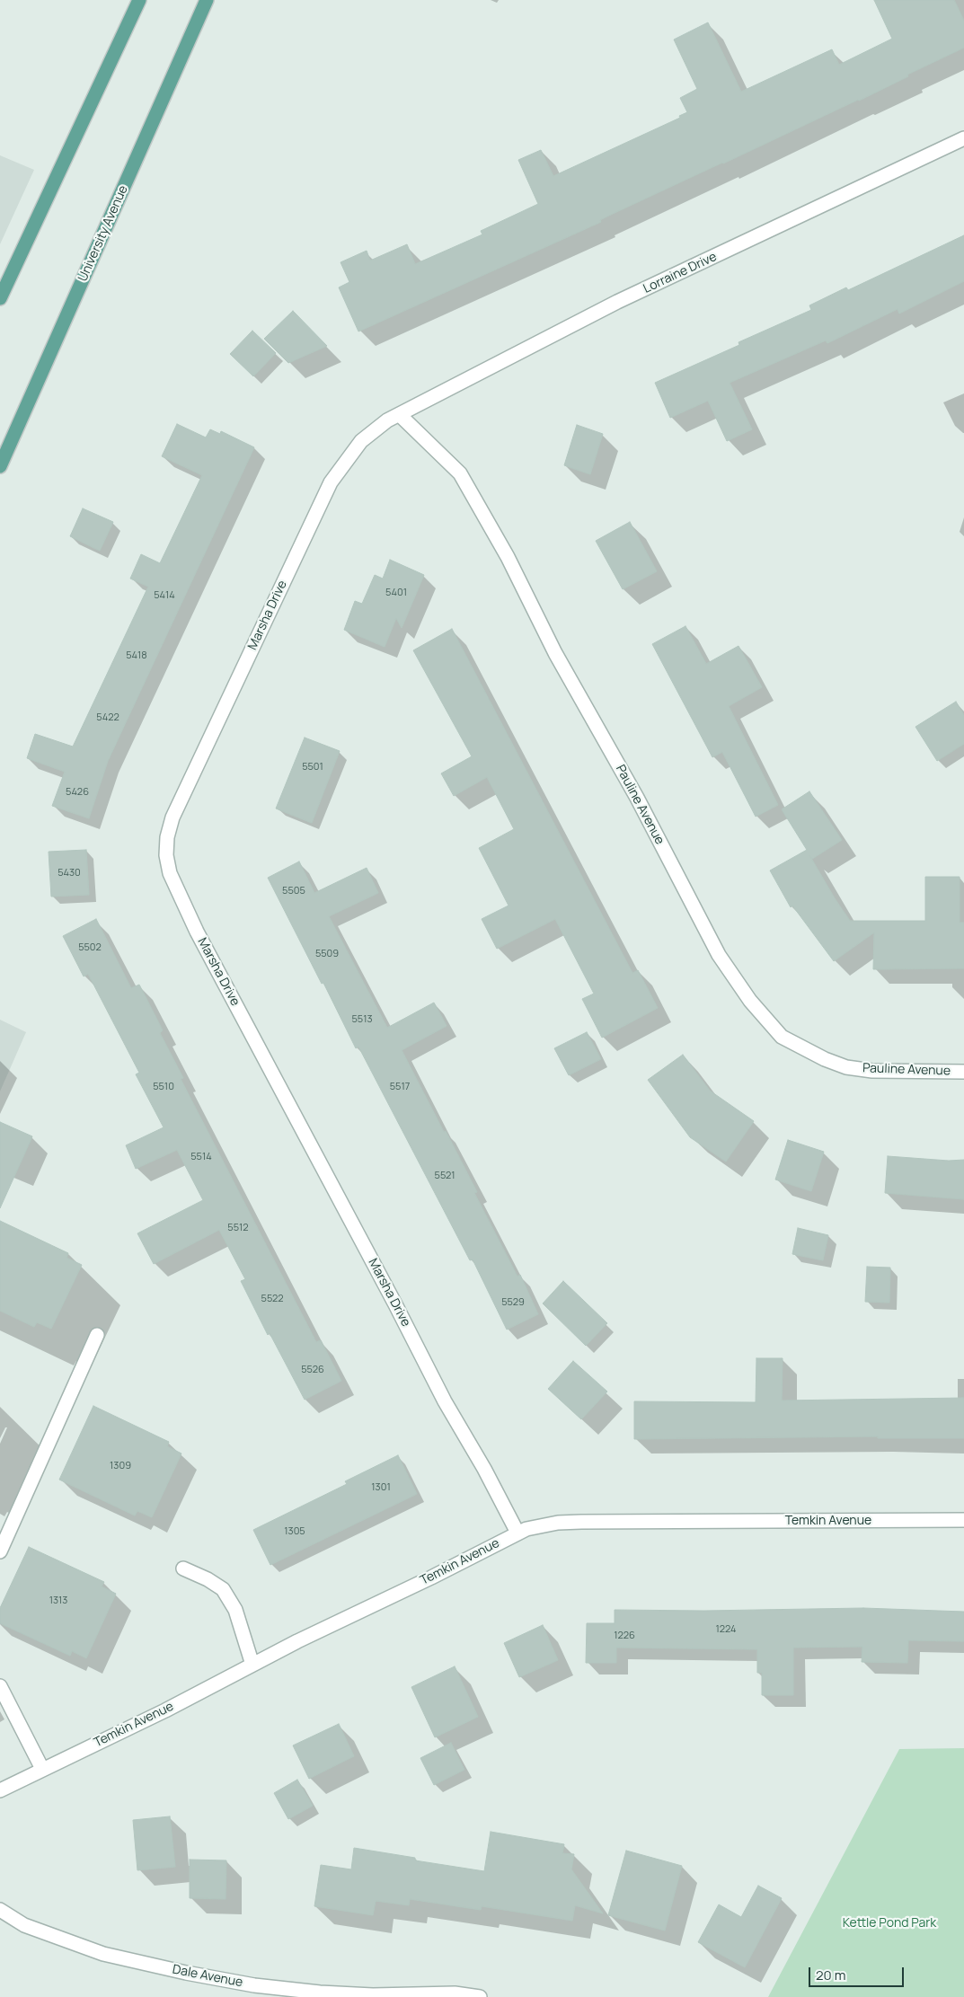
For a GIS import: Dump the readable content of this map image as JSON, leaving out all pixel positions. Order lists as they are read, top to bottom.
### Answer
{
  "streets": {
    "main road": ["University Avenue"],
    "street": [
      "Lorraine Drive",
      "Marsha Drive",
      "Pauline Avenue",
      "Temkin Avenue",
      "Dale Avenue"
    ]
  },
  "crossings": [
    ["Lorraine Drive", "Marsha Drive"],
    ["Lorraine Drive", "Pauline Avenue"],
    ["Marsha Drive", "Pauline Avenue"],
    ["Marsha Drive", "Temkin Avenue"]
  ],
  "parks": ["Kettle Pond Park"],
  "house_numbers": [
    "5401",
    "5414",
    "5418",
    "5422",
    "5501",
    "5426",
    "5430",
    "5505",
    "5502",
    "5509",
    "5513",
    "5510",
    "5517",
    "5514",
    "5521",
    "5512",
    "5522",
    "5529",
    "5526",
    "1309",
    "1301",
    "1305",
    "1313",
    "1224",
    "1226"
  ],
  "scale_bar": "20 m"
}
